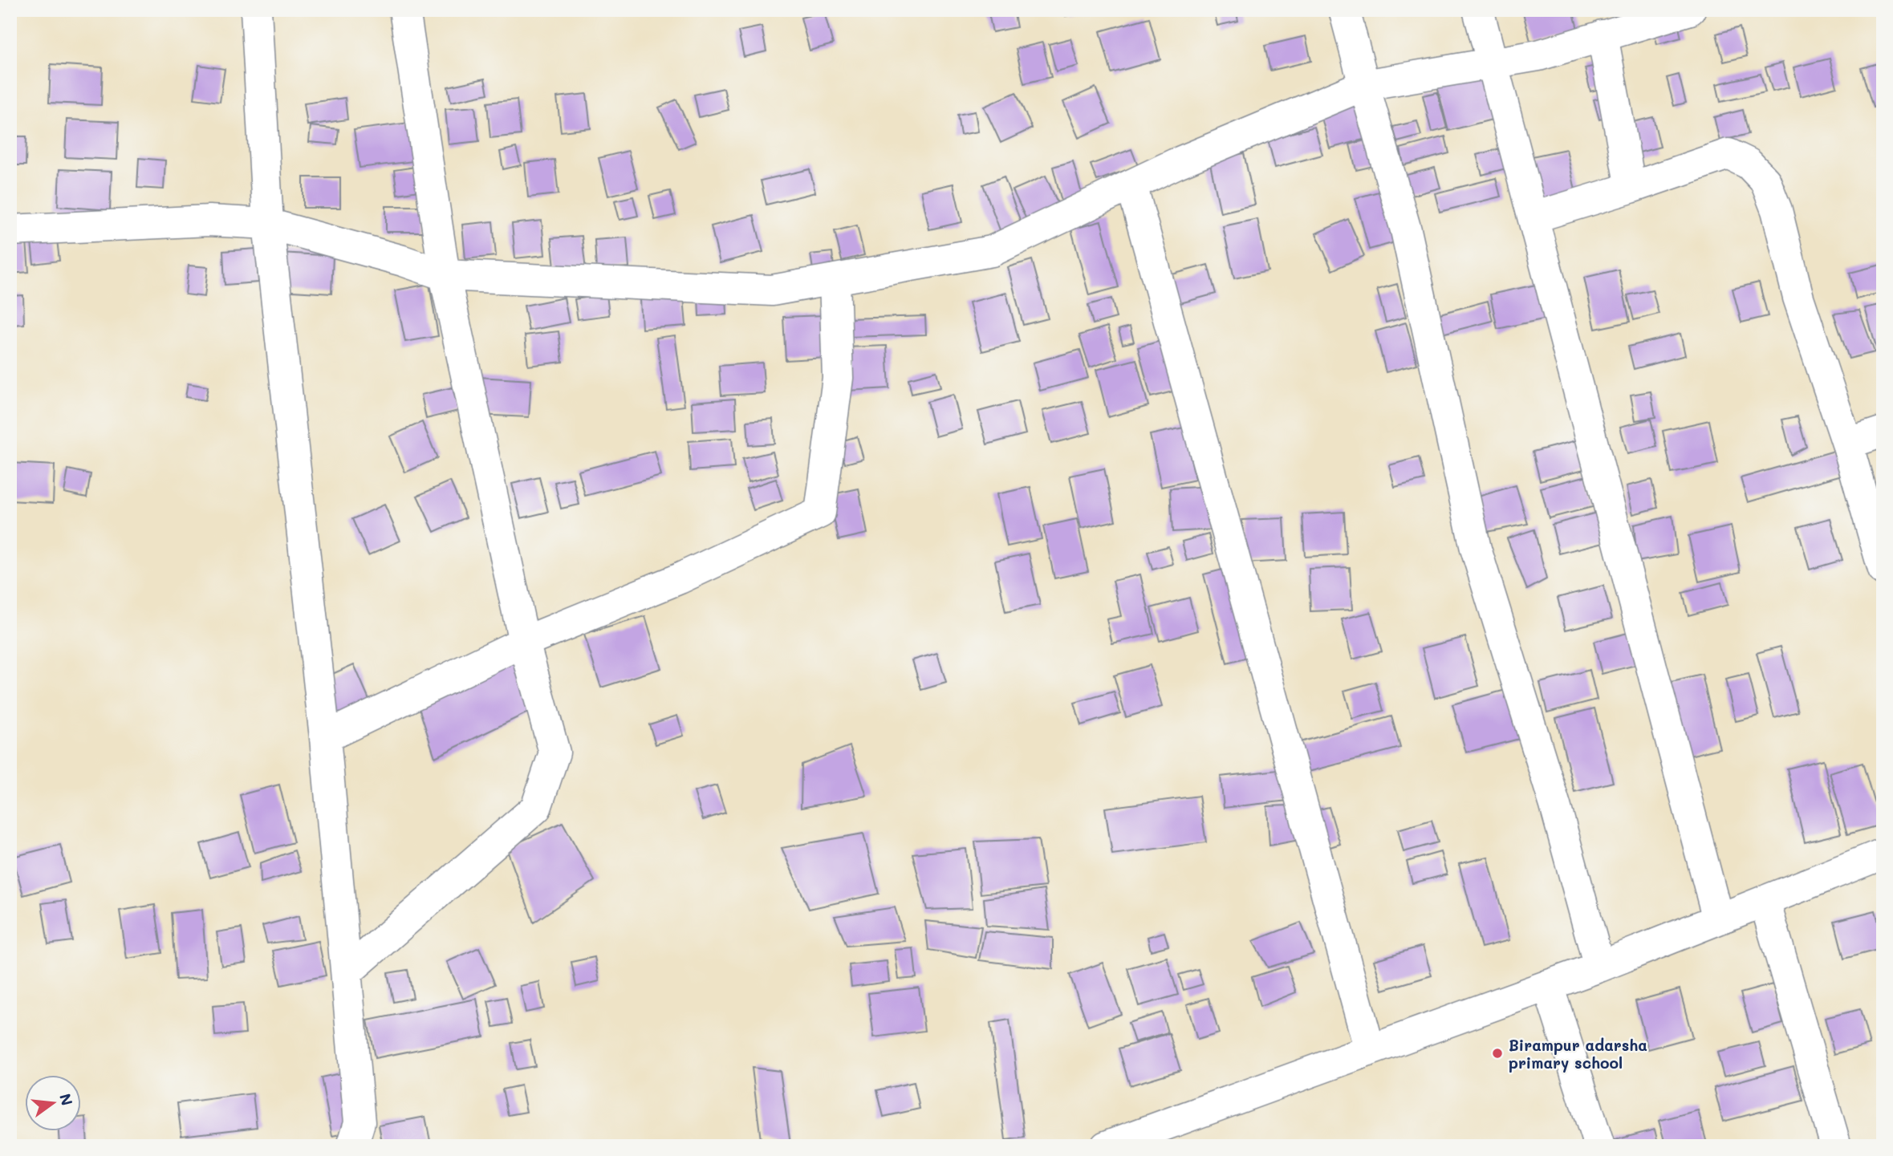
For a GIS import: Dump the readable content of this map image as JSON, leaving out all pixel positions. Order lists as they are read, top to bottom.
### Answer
{
  "places": ["Birampur adarsha primary school"],
  "north": "right"
}
